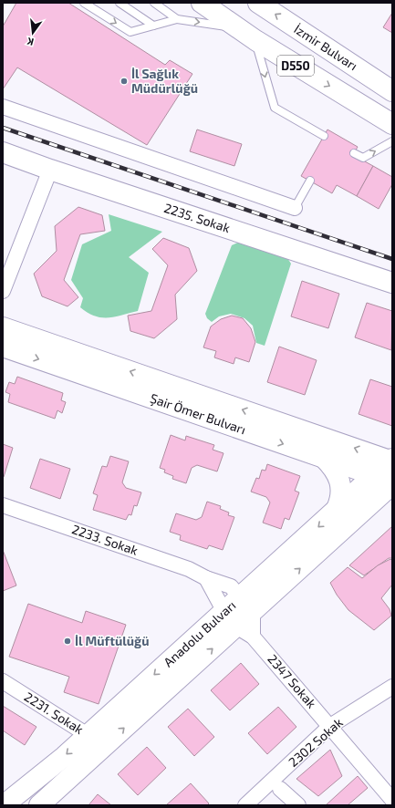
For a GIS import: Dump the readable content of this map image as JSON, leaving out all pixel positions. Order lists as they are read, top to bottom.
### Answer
{
  "streets": {
    "main road": [
      "İzmir Bulvarı",
      "D550",
      "2235. Sokak",
      "Şair Ömer Bulvarı",
      "Anadolu Bulvarı"
    ],
    "street": [
      "2233. Sokak",
      "2347 Sokak",
      "2231. Sokak",
      "2302 Sokak"
    ]
  },
  "crossings": [
    ["Şair Ömer Bulvarı", "Anadolu Bulvarı"],
    ["2233. Sokak", "Anadolu Bulvarı"],
    ["Anadolu Bulvarı", "2347 Sokak"],
    ["Anadolu Bulvarı", "2231. Sokak"],
    ["2347 Sokak", "2302 Sokak"]
  ],
  "places": ["İl Sağlık Müdürlüğü", "İl Müftülüğü"],
  "north": "bottom"
}
